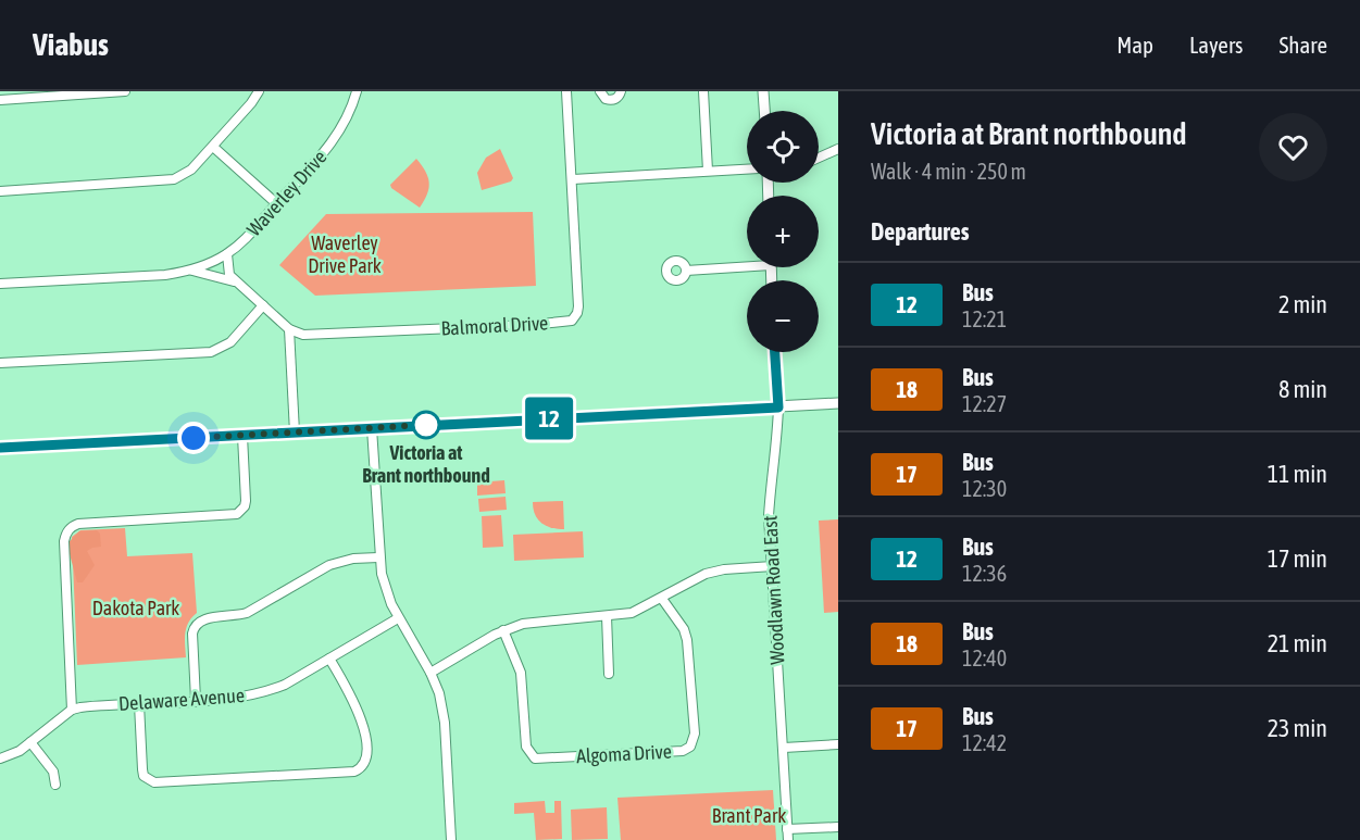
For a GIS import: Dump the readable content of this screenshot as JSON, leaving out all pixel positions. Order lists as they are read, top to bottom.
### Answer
{
  "streets": {
    "main road": ["Woodlawn Road East"],
    "street": [
      "Waverley Drive",
      "Balmoral Drive",
      "Delaware Avenue",
      "Algoma Drive"
    ]
  },
  "parks": ["Waverley Drive Park", "Dakota Park", "Brant Park"],
  "places": ["Victoria at Brant northbound"],
  "lines": ["bus line 12"],
  "page": {
    "header": "Viabus",
    "nav": ["Map", "Layers", "Share"],
    "on_map": "12",
    "heading": [
      ["Victoria at Brant northbound", "Walk · 4 min · 250 m"],
      "Departures"
    ],
    "map_buttons": ["+", "−"],
    "list": [
      {
        "mark": "12",
        "name": "Bus",
        "note": "12:21",
        "value": "2 min"
      },
      {
        "mark": "18",
        "name": "Bus",
        "note": "12:27",
        "value": "8 min"
      },
      {
        "mark": "17",
        "name": "Bus",
        "note": "12:30",
        "value": "11 min"
      },
      {
        "mark": "12",
        "name": "Bus",
        "note": "12:36",
        "value": "17 min"
      },
      {
        "mark": "18",
        "name": "Bus",
        "note": "12:40",
        "value": "21 min"
      },
      {
        "mark": "17",
        "name": "Bus",
        "note": "12:42",
        "value": "23 min"
      }
    ]
  }
}
